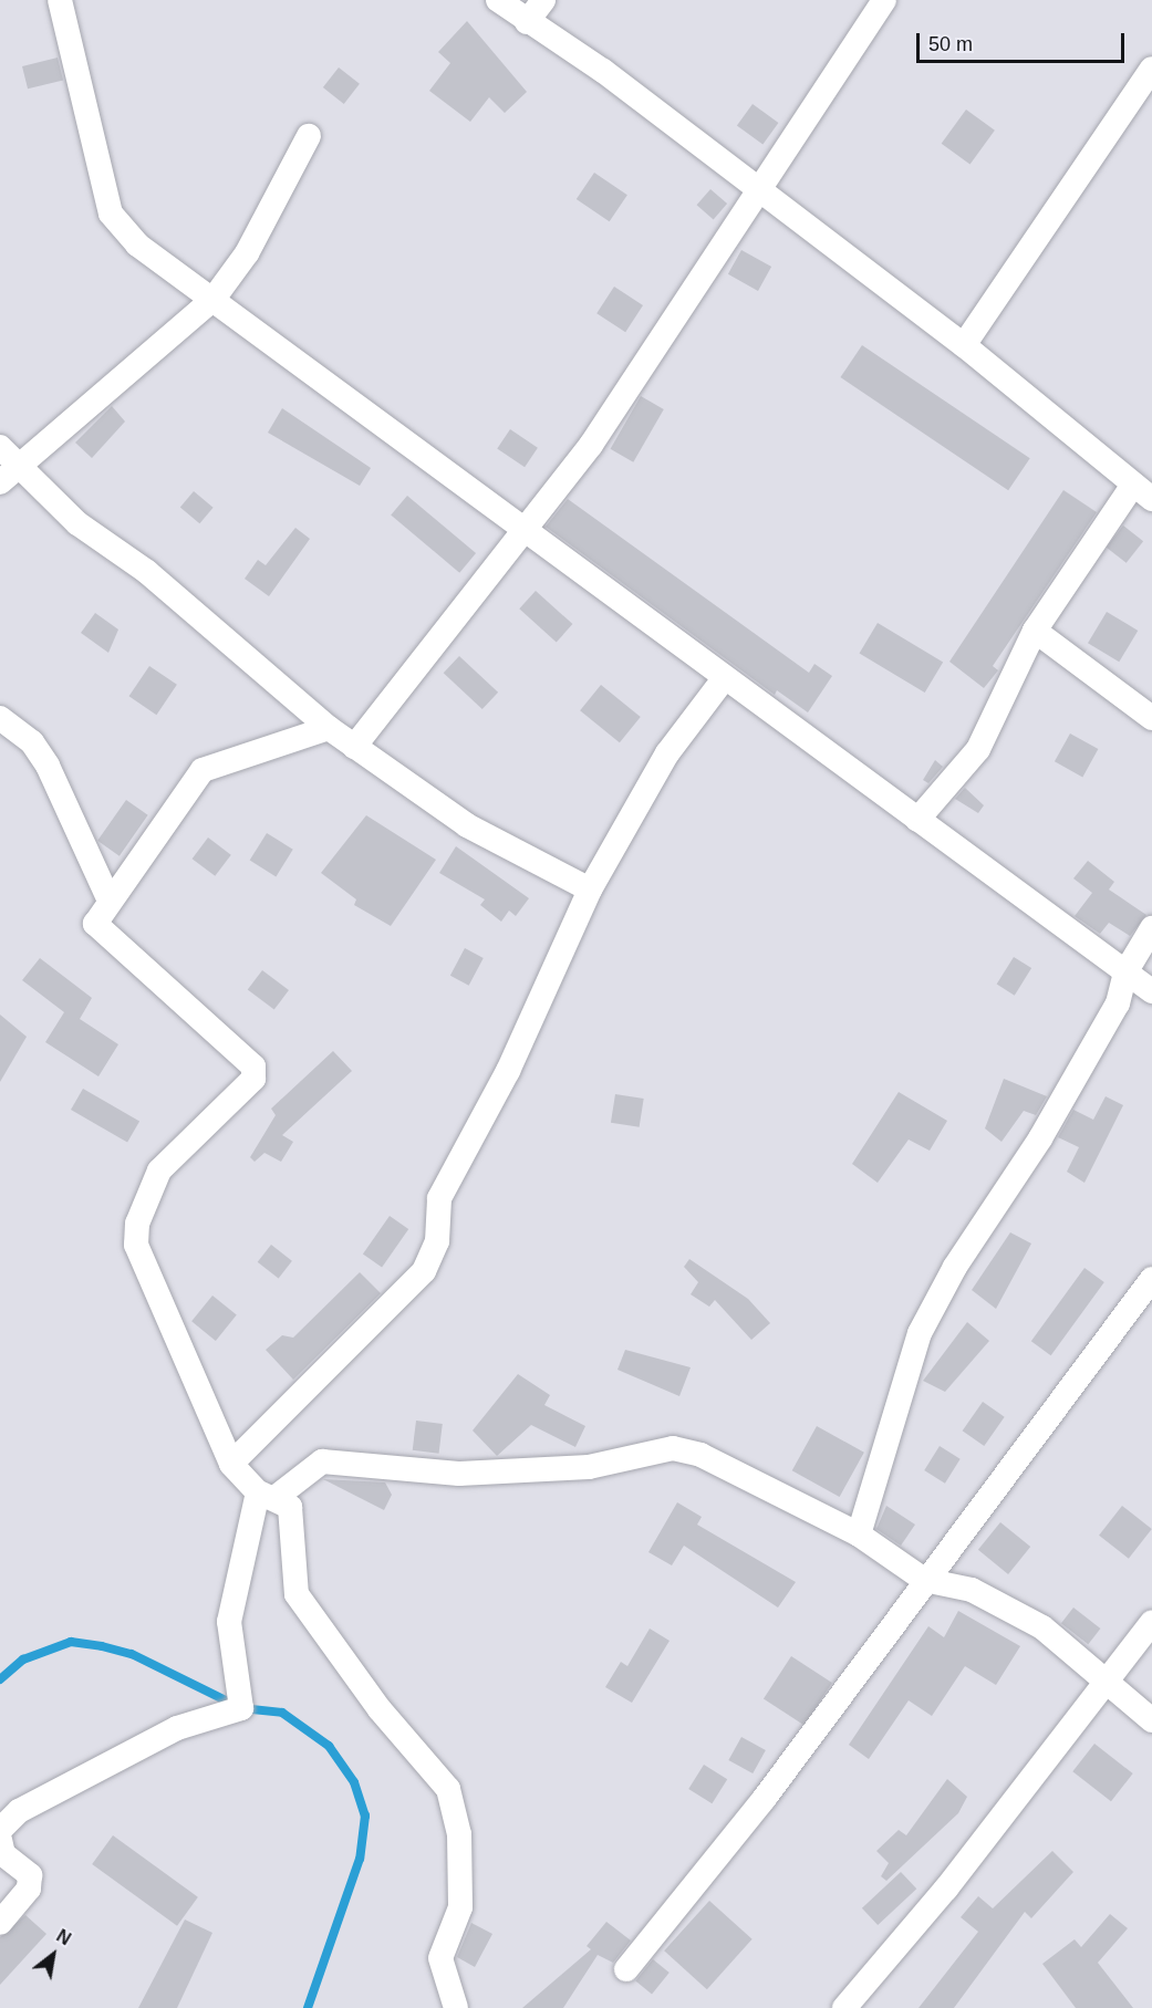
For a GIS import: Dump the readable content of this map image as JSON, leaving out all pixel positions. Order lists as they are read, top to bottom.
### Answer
{
  "scale_bar": "50 m",
  "north": "top right"
}
